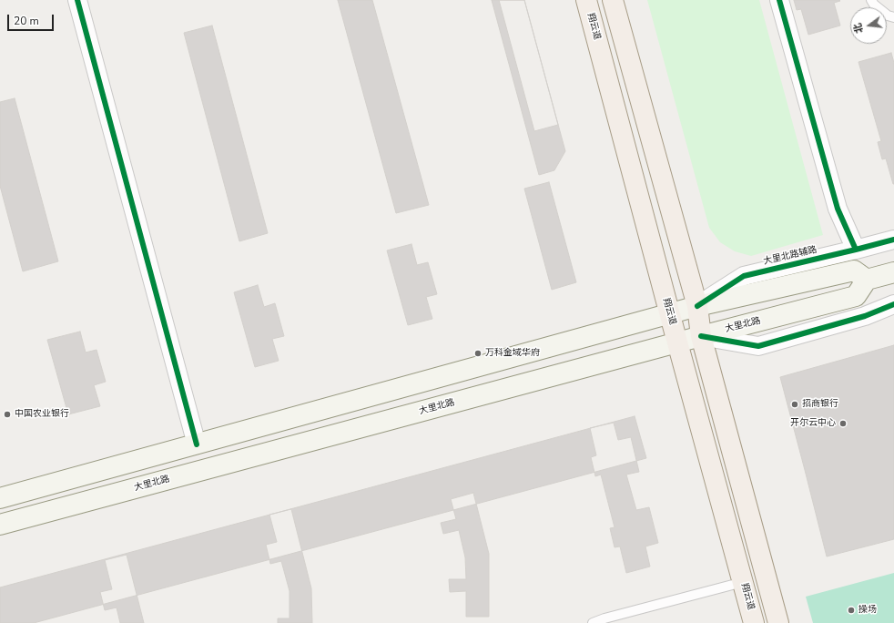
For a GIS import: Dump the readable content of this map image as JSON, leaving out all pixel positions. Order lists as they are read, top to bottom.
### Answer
{
  "streets": {
    "main road": ["翔云道", "大里北路"],
    "street": ["大里北路辅路"]
  },
  "crossings": [
    ["翔云道", "大里北路"]
  ],
  "places": [
    "万科金域华府",
    "招商银行",
    "中国农业银行",
    "开尔云中心",
    "操场"
  ],
  "scale_bar": "20 m",
  "north": "left"
}
